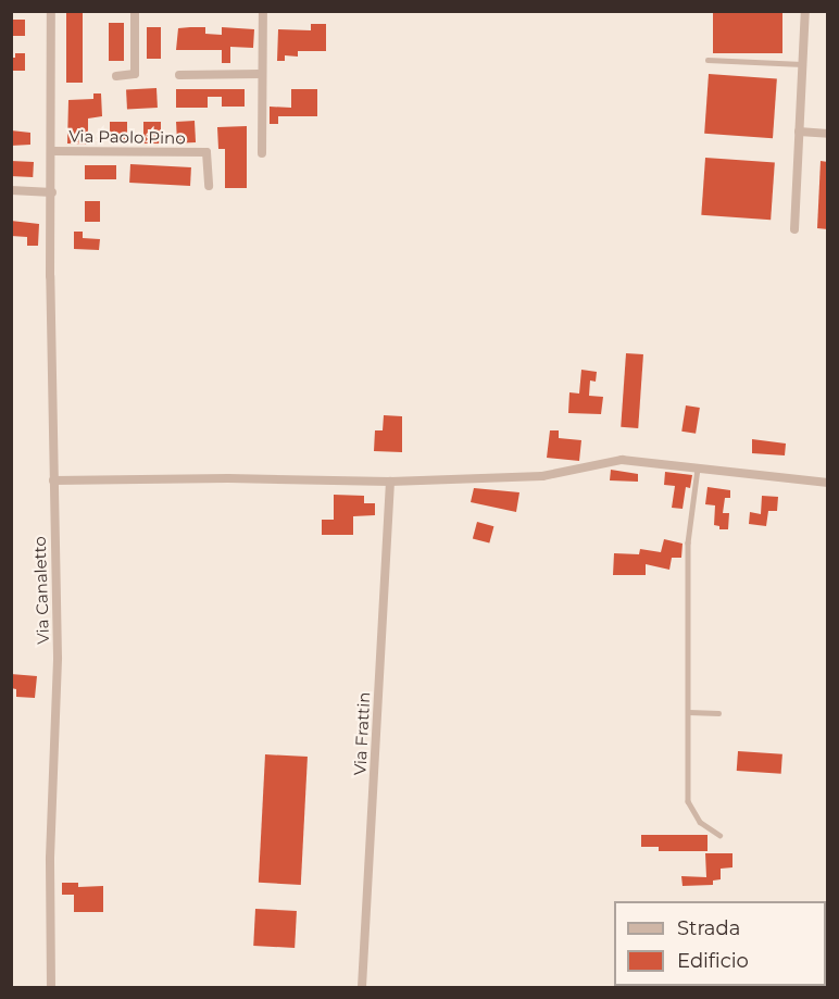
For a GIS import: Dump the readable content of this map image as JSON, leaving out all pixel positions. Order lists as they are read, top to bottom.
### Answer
{
  "streets": {
    "street": ["Via Paolo Pino", "Via Canaletto", "Via Frattin"]
  },
  "crossings": [
    ["Via Paolo Pino", "Via Canaletto"]
  ],
  "legend": ["Strada", "Edificio"]
}
